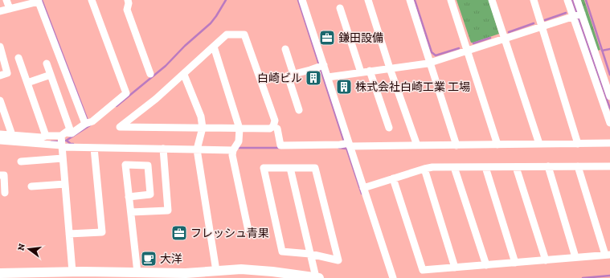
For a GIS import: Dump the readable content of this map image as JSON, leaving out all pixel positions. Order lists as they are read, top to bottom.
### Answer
{
  "places": {
    "office": ["鎌田設備", "フレッシュ青果"],
    "building": ["白崎ビル", "株式会社白崎工業 工場"],
    "cafe": ["大洋"]
  },
  "north": "left"
}
